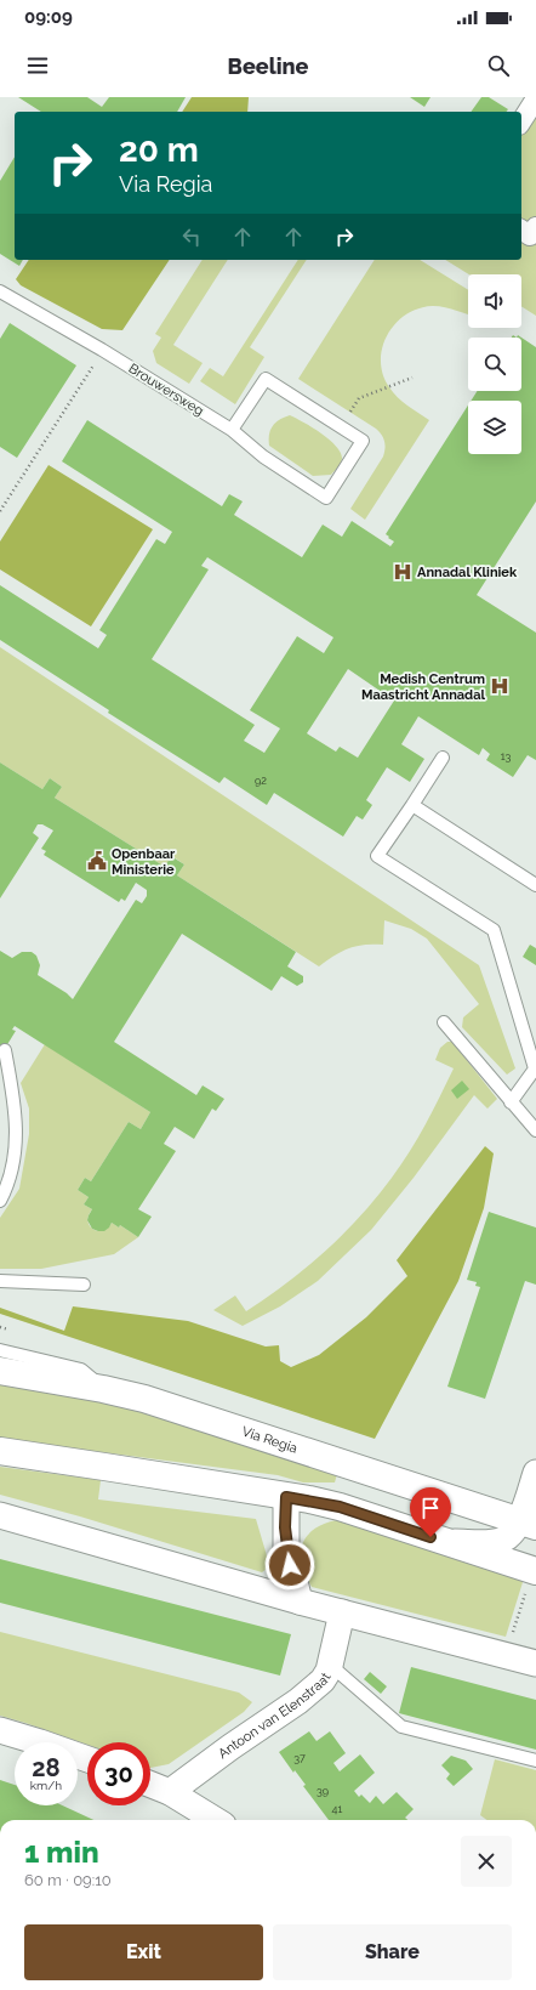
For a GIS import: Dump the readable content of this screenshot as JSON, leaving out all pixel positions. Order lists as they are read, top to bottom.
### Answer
{
  "streets": {
    "main road": ["Via Regia"],
    "street": ["Antoon van Elenstraat"],
    "lane": ["Brouwersweg"]
  },
  "places": {
    "hospital": ["Annadal Kliniek", "Medish Centrum Maastricht Annadal"],
    "public building": ["Openbaar Ministerie"]
  },
  "house_numbers": [
    "13",
    "92",
    "37",
    "39",
    "41"
  ],
  "page": {
    "status": "09:09",
    "header": "Beeline",
    "turn": ["20 m", "Via Regia"],
    "speed": "28 km/h",
    "limit": "30",
    "heading": ["1 min", "60 m · 09:10"],
    "buttons": ["Exit", "Share"]
  }
}
